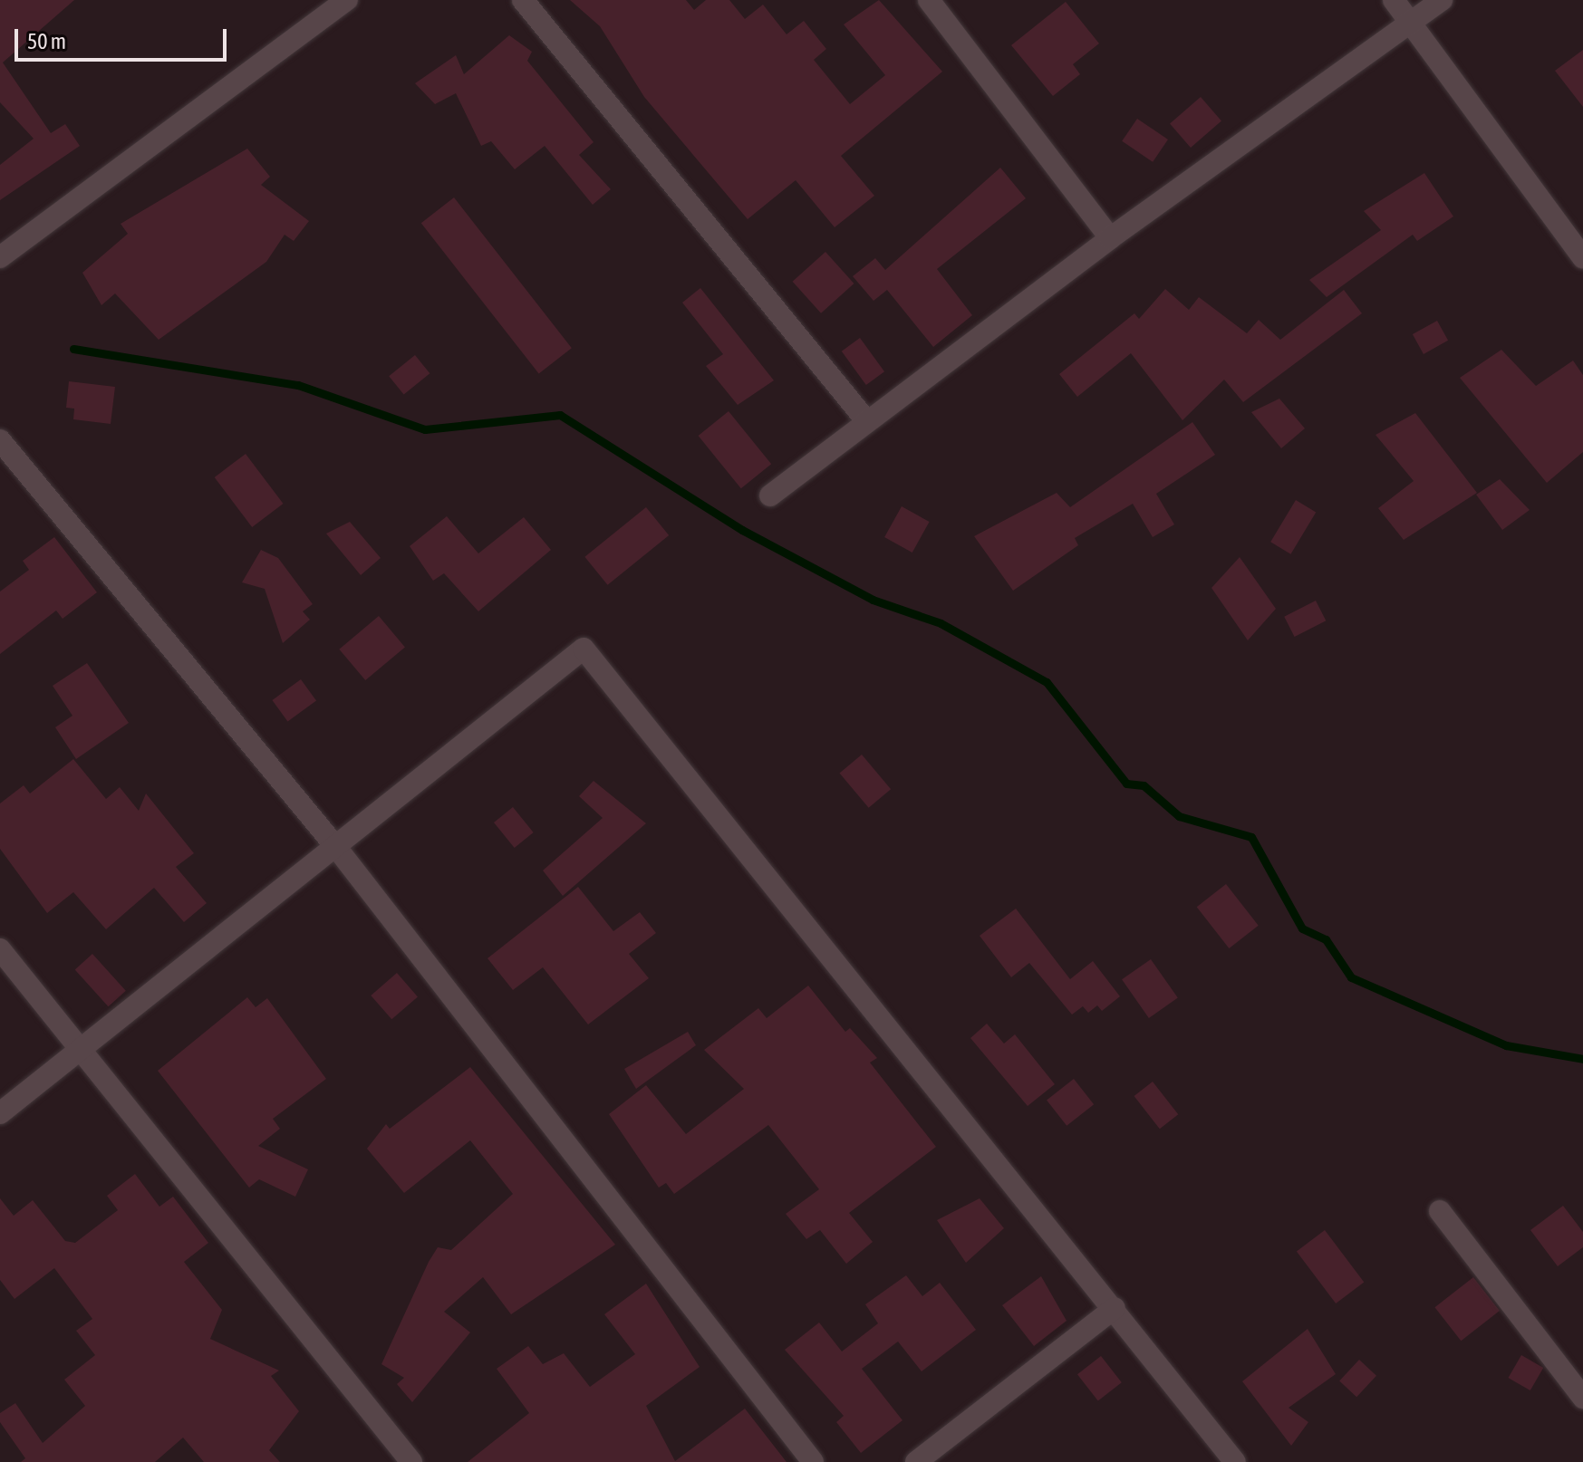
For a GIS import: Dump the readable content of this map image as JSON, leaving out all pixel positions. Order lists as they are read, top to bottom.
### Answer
{
  "scale_bar": "50 m"
}
